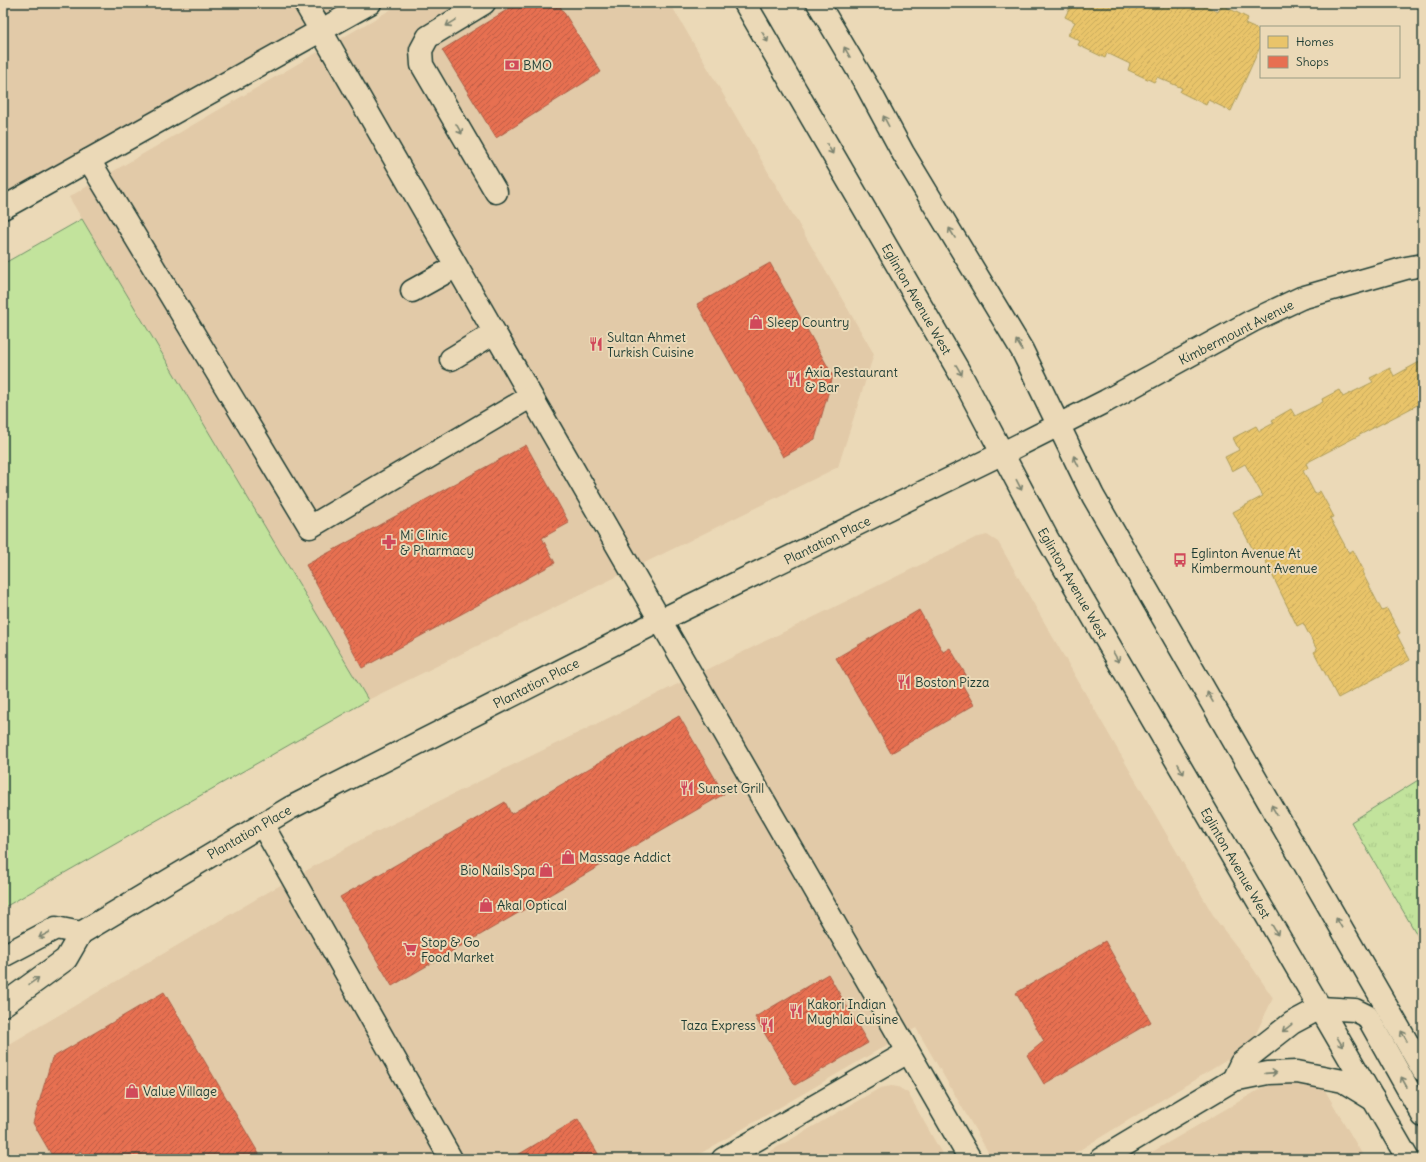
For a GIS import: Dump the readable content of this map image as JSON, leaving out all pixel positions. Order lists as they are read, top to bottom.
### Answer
{
  "streets": {
    "main road": ["Eglinton Avenue West", "Kimbermount Avenue", "Plantation Place"]
  },
  "crossings": [
    ["Eglinton Avenue West", "Kimbermount Avenue"],
    ["Eglinton Avenue West", "Plantation Place"],
    ["Kimbermount Avenue", "Plantation Place"]
  ],
  "places": {
    "bank": ["BMO"],
    "shop": [
      "Sleep Country",
      "Massage Addict",
      "Bio Nails Spa",
      "Akal Optical",
      "Value Village"
    ],
    "restaurant": [
      "Sultan Ahmet Turkish Cuisine",
      "Axia Restaurant & Bar",
      "Boston Pizza",
      "Sunset Grill",
      "Kakori Indian Mughlai Cuisine",
      "Taza Express"
    ],
    "pharmacy": ["Mi Clinic & Pharmacy"],
    "bus stop": ["Eglinton Avenue At Kimbermount Avenue"],
    "supermarket": ["Stop & Go Food Market"]
  },
  "legend": ["Homes", "Shops"]
}
